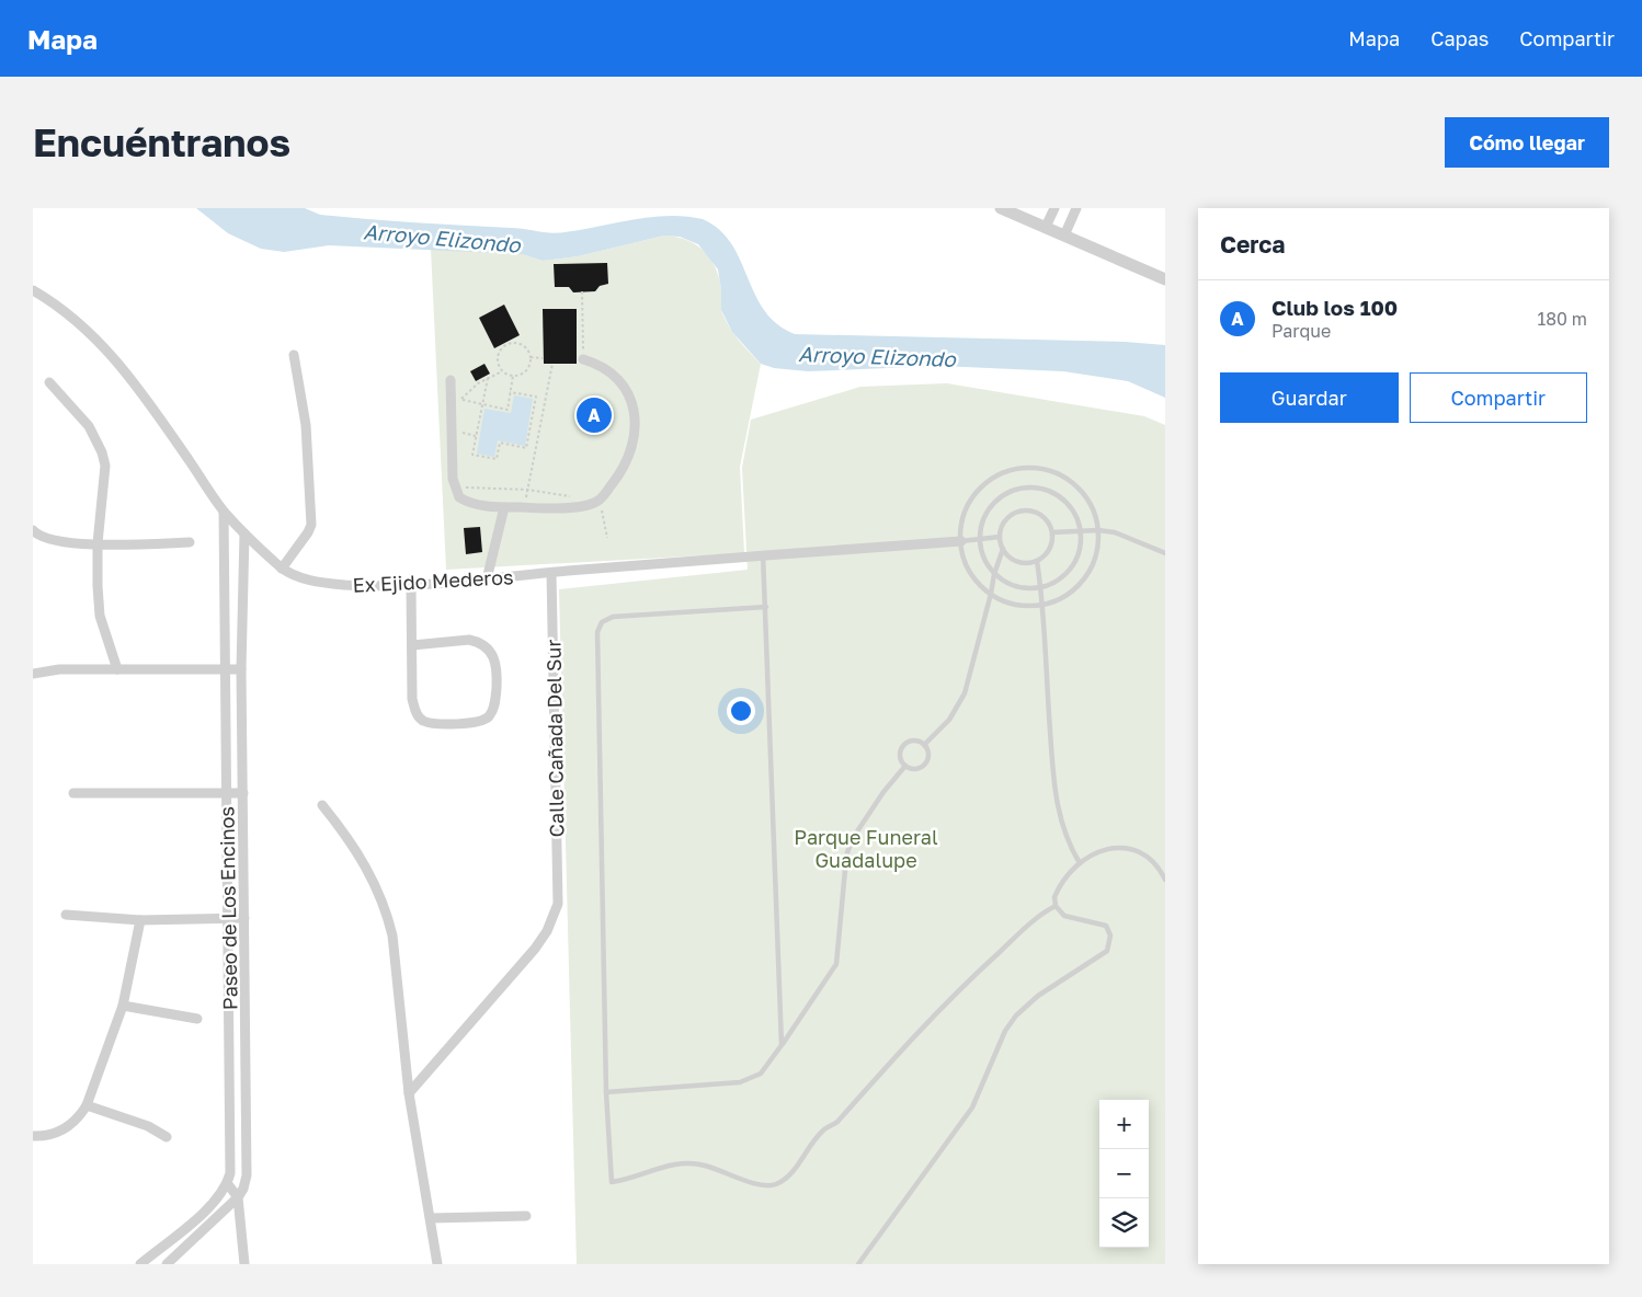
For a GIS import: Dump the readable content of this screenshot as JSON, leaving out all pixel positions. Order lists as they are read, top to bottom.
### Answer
{
  "streets": {
    "street": ["Ex Ejido Mederos", "Calle Cañada Del Sur", "Paseo de Los Encinos"]
  },
  "crossings": [
    ["Ex Ejido Mederos", "Calle Cañada Del Sur"],
    ["Ex Ejido Mederos", "Paseo de Los Encinos"]
  ],
  "water": ["Arroyo Elizondo"],
  "parks": ["Parque Funeral Guadalupe"],
  "page": {
    "header": "Mapa",
    "nav": ["Mapa", "Capas", "Compartir"],
    "buttons": [
      "Cómo llegar",
      ["Guardar", "Compartir"]
    ],
    "title": "Encuéntranos",
    "heading": "Cerca",
    "list": [
      {
        "mark": "A",
        "name": "Club los 100",
        "note": "Parque",
        "value": "180 m"
      }
    ],
    "pins": "A",
    "map_buttons": ["+", "−"]
  }
}
